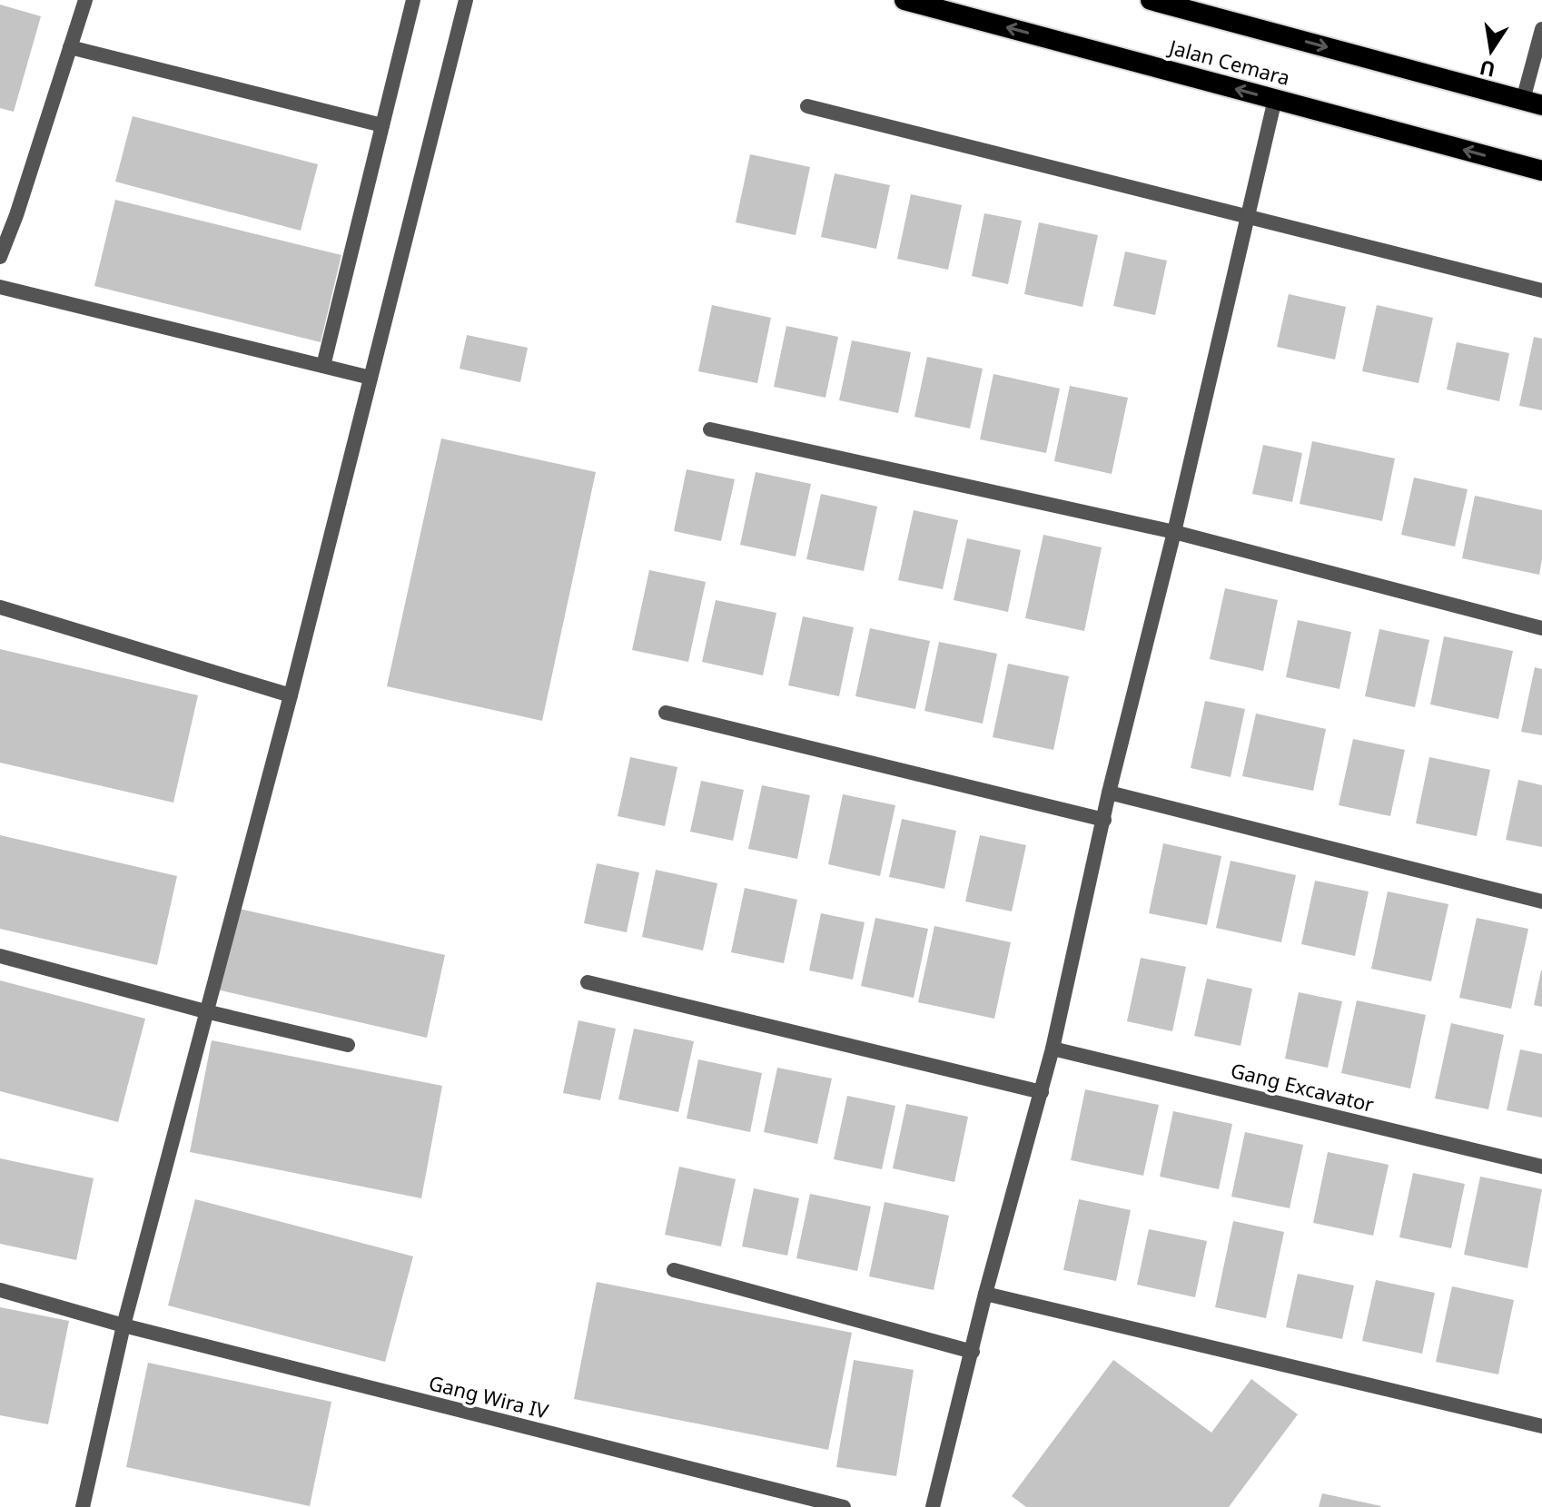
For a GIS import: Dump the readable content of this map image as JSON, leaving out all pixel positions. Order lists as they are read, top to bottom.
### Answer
{
  "streets": {
    "highway": ["Jalan Cemara"],
    "street": ["Gang Excavator", "Gang Wira IV"]
  },
  "north": "bottom"
}
